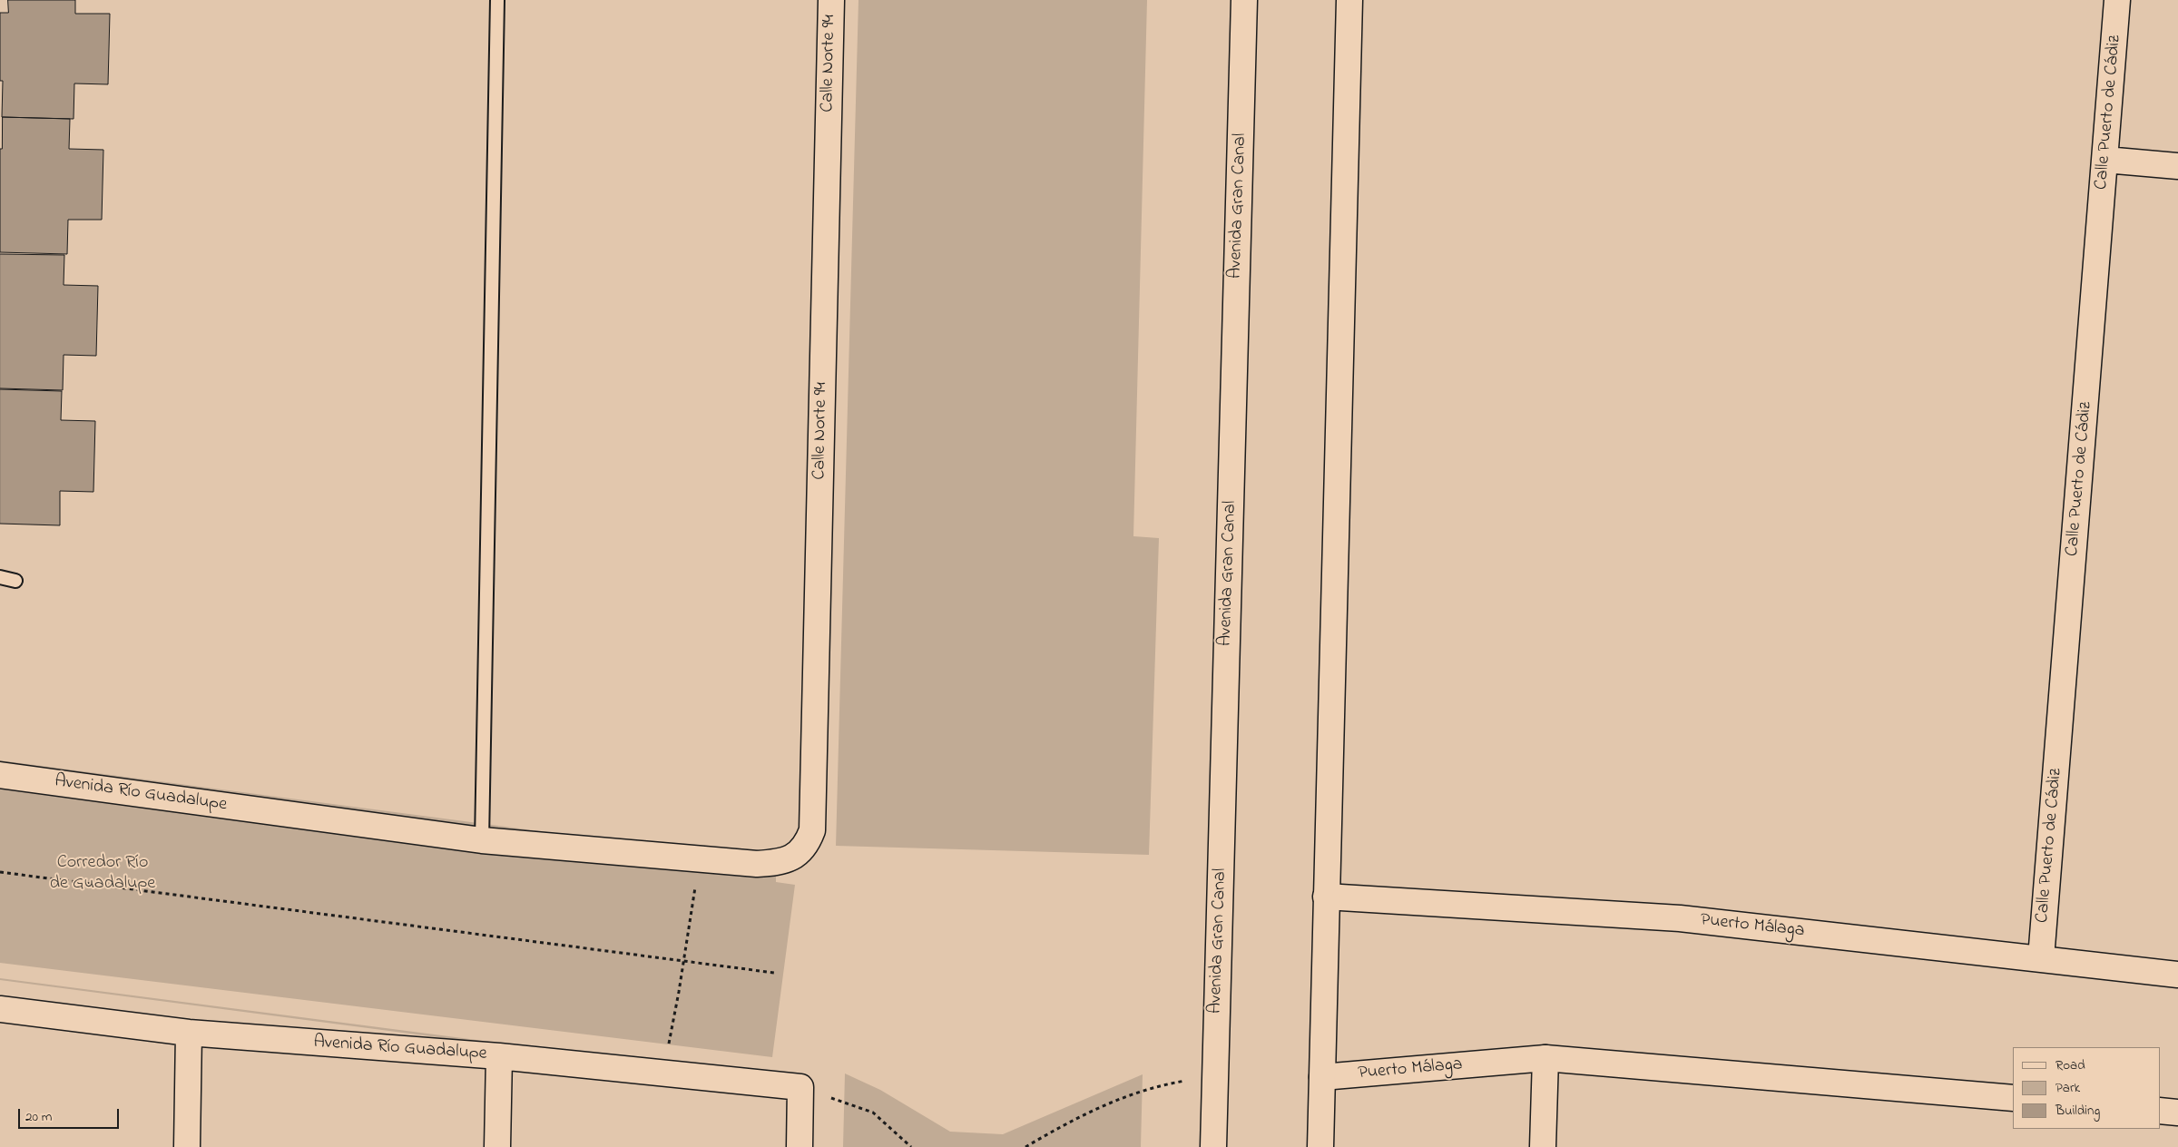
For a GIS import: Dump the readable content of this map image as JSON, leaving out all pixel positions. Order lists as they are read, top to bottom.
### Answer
{
  "streets": {
    "street": [
      "Calle Norte 94",
      "Calle Puerto de Cádiz",
      "Avenida Gran Canal",
      "Avenida Río Guadalupe",
      "Puerto Málaga"
    ]
  },
  "crossings": [
    ["Calle Norte 94", "Avenida Río Guadalupe"],
    ["Calle Puerto de Cádiz", "Puerto Málaga"]
  ],
  "parks": ["Corredor Río de Guadalupe"],
  "legend": ["Road", "Park", "Building"],
  "scale_bar": "20 m"
}
